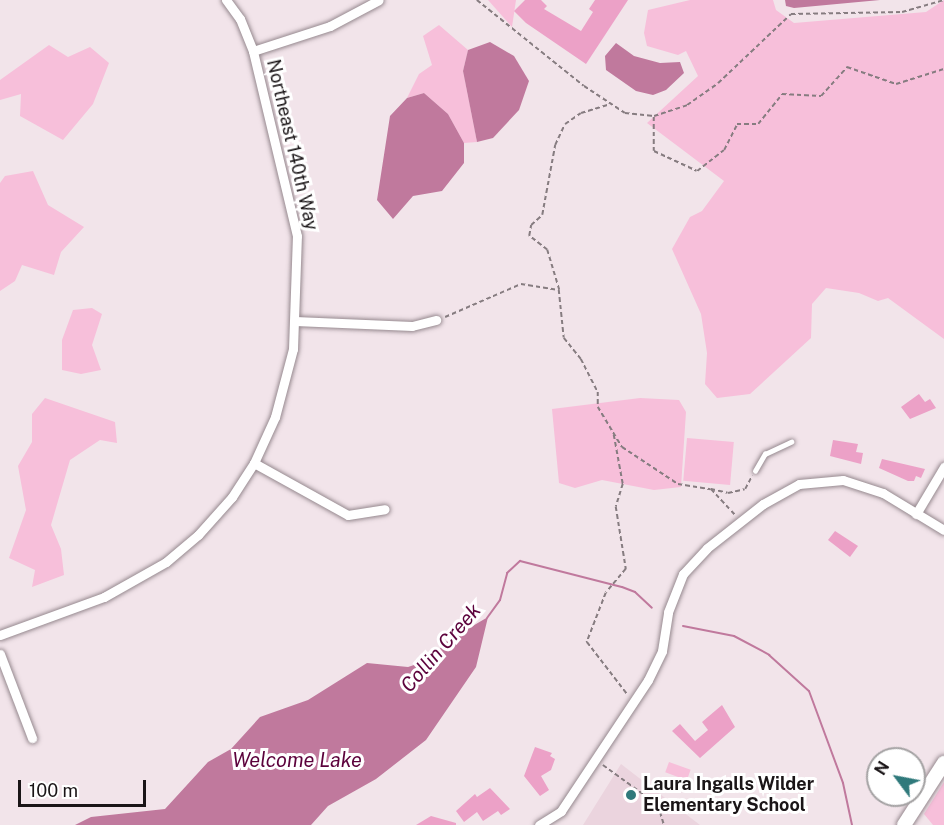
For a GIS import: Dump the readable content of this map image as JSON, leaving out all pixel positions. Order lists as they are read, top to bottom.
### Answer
{
  "streets": {
    "street": ["Northeast 140th Way"]
  },
  "water": ["Collin Creek", "Welcome Lake"],
  "places": ["Laura Ingalls Wilder Elementary School"],
  "scale_bar": "100 m",
  "north": "top left"
}
